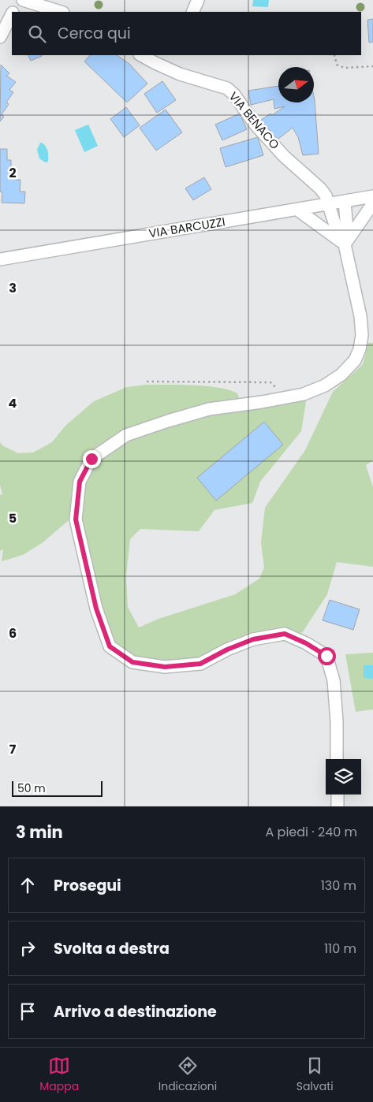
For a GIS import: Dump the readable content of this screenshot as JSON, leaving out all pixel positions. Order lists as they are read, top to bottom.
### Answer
{
  "streets": {
    "street": ["VIA BENACO", "VIA BARCUZZI"]
  },
  "crossings": [
    ["VIA BENACO", "VIA BARCUZZI"]
  ],
  "scale_bar": "50 m",
  "north": "right",
  "page": {
    "search": "Cerca qui",
    "scale": "50 m",
    "heading": ["3 min", "A piedi · 240 m"],
    "list": [
      ["Prosegui", "130 m"],
      ["Svolta a destra", "110 m"],
      "Arrivo a destinazione"
    ],
    "nav": ["Mappa", "Indicazioni", "Salvati"]
  },
  "grid": {
    "rows": [
      "2",
      "3",
      "4",
      "5",
      "6",
      "7"
    ]
  }
}
